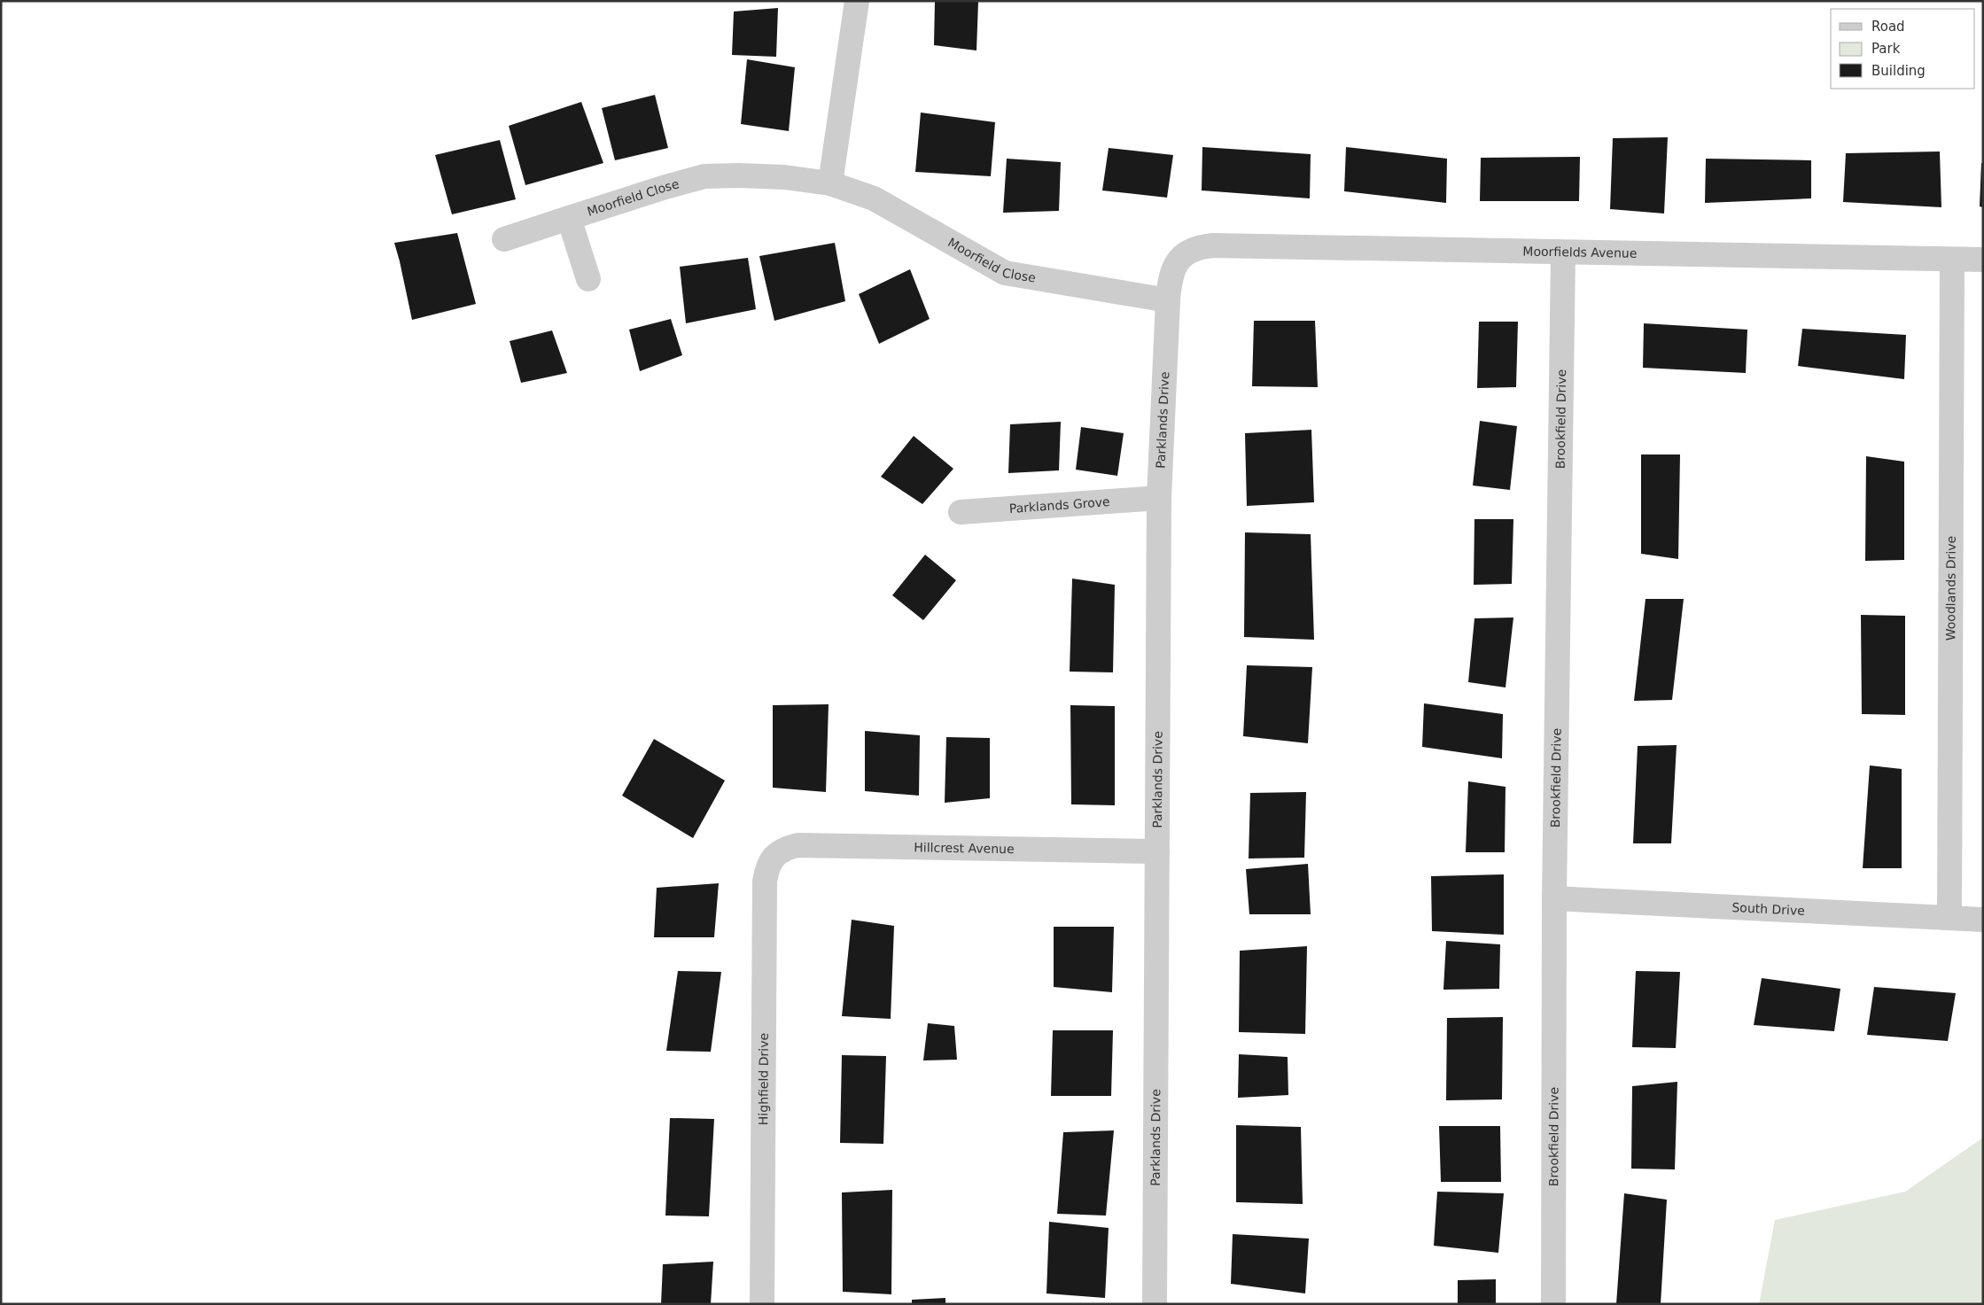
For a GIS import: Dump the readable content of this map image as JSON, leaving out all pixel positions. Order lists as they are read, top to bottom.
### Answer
{
  "streets": {
    "street": [
      "Moorfield Close",
      "Moorfields Avenue",
      "Brookfield Drive",
      "Parklands Drive",
      "Parklands Grove",
      "Woodlands Drive",
      "Hillcrest Avenue",
      "South Drive",
      "Highfield Drive"
    ]
  },
  "crossings": [
    ["Moorfield Close", "Parklands Drive"],
    ["Moorfields Avenue", "Brookfield Drive"],
    ["Moorfields Avenue", "Parklands Drive"],
    ["Moorfields Avenue", "Woodlands Drive"],
    ["Brookfield Drive", "South Drive"],
    ["Parklands Drive", "Parklands Grove"],
    ["Parklands Drive", "Hillcrest Avenue"],
    ["Woodlands Drive", "South Drive"],
    ["Hillcrest Avenue", "Highfield Drive"]
  ],
  "legend": ["Road", "Park", "Building"]
}
